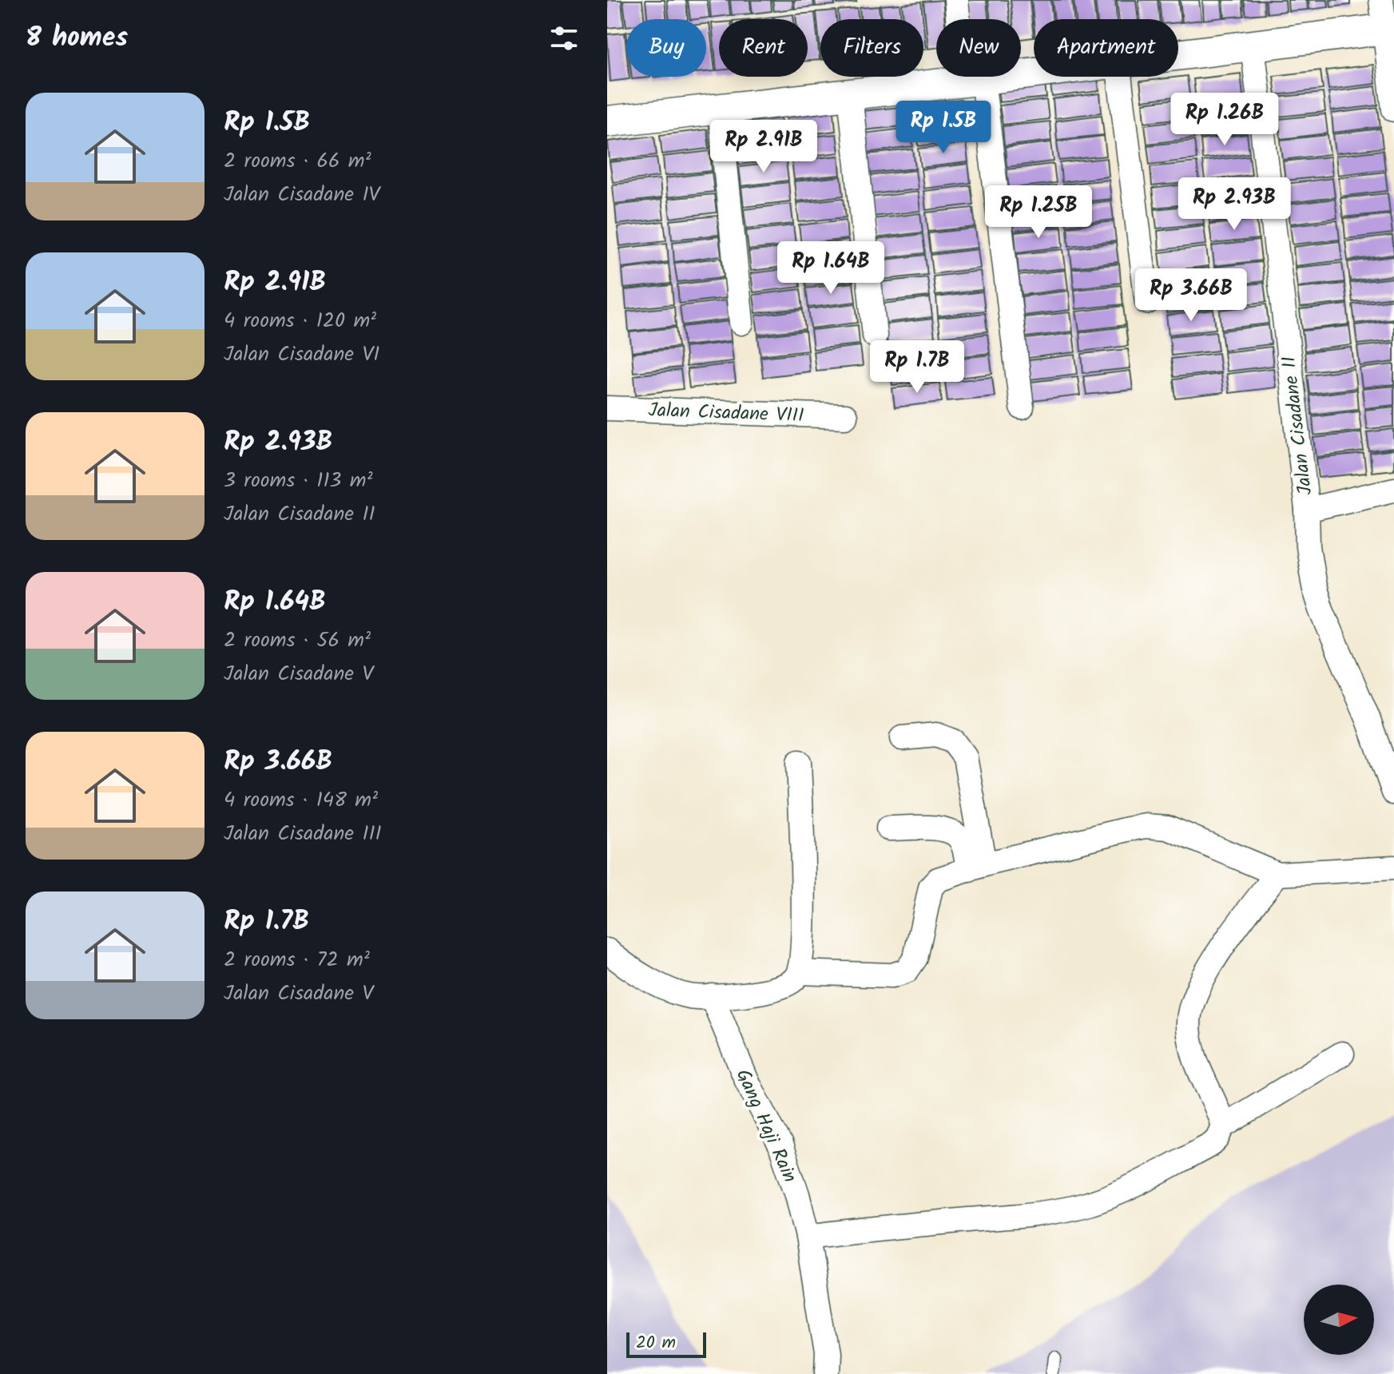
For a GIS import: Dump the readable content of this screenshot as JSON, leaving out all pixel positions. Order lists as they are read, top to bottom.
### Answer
{
  "streets": {
    "street": ["Jalan Cisadane VIII", "Jalan Cisadane II", "Gang Haji Rain"]
  },
  "scale_bar": "20 m",
  "north": "right",
  "page": {
    "heading": "8 homes",
    "chip": [
      "Buy",
      "Rent",
      "Filters",
      "New",
      "Apartment"
    ],
    "list": [
      {
        "name": "Rp 1.5B",
        "note": "2 rooms · 66 m² · Jalan Cisadane IV"
      },
      {
        "name": "Rp 2.91B",
        "note": "4 rooms · 120 m² · Jalan Cisadane VI"
      },
      {
        "name": "Rp 2.93B",
        "note": "3 rooms · 113 m² · Jalan Cisadane II"
      },
      {
        "name": "Rp 1.64B",
        "note": "2 rooms · 56 m² · Jalan Cisadane V"
      },
      {
        "name": "Rp 3.66B",
        "note": "4 rooms · 148 m² · Jalan Cisadane III"
      },
      {
        "name": "Rp 1.7B",
        "note": "2 rooms · 72 m² · Jalan Cisadane V"
      }
    ],
    "price": [
      "Rp 1.26B",
      "Rp 1.5B",
      "Rp 2.91B",
      "Rp 2.93B",
      "Rp 1.25B",
      "Rp 1.64B",
      "Rp 3.66B",
      "Rp 1.7B"
    ],
    "scale": "20 m"
  }
}
